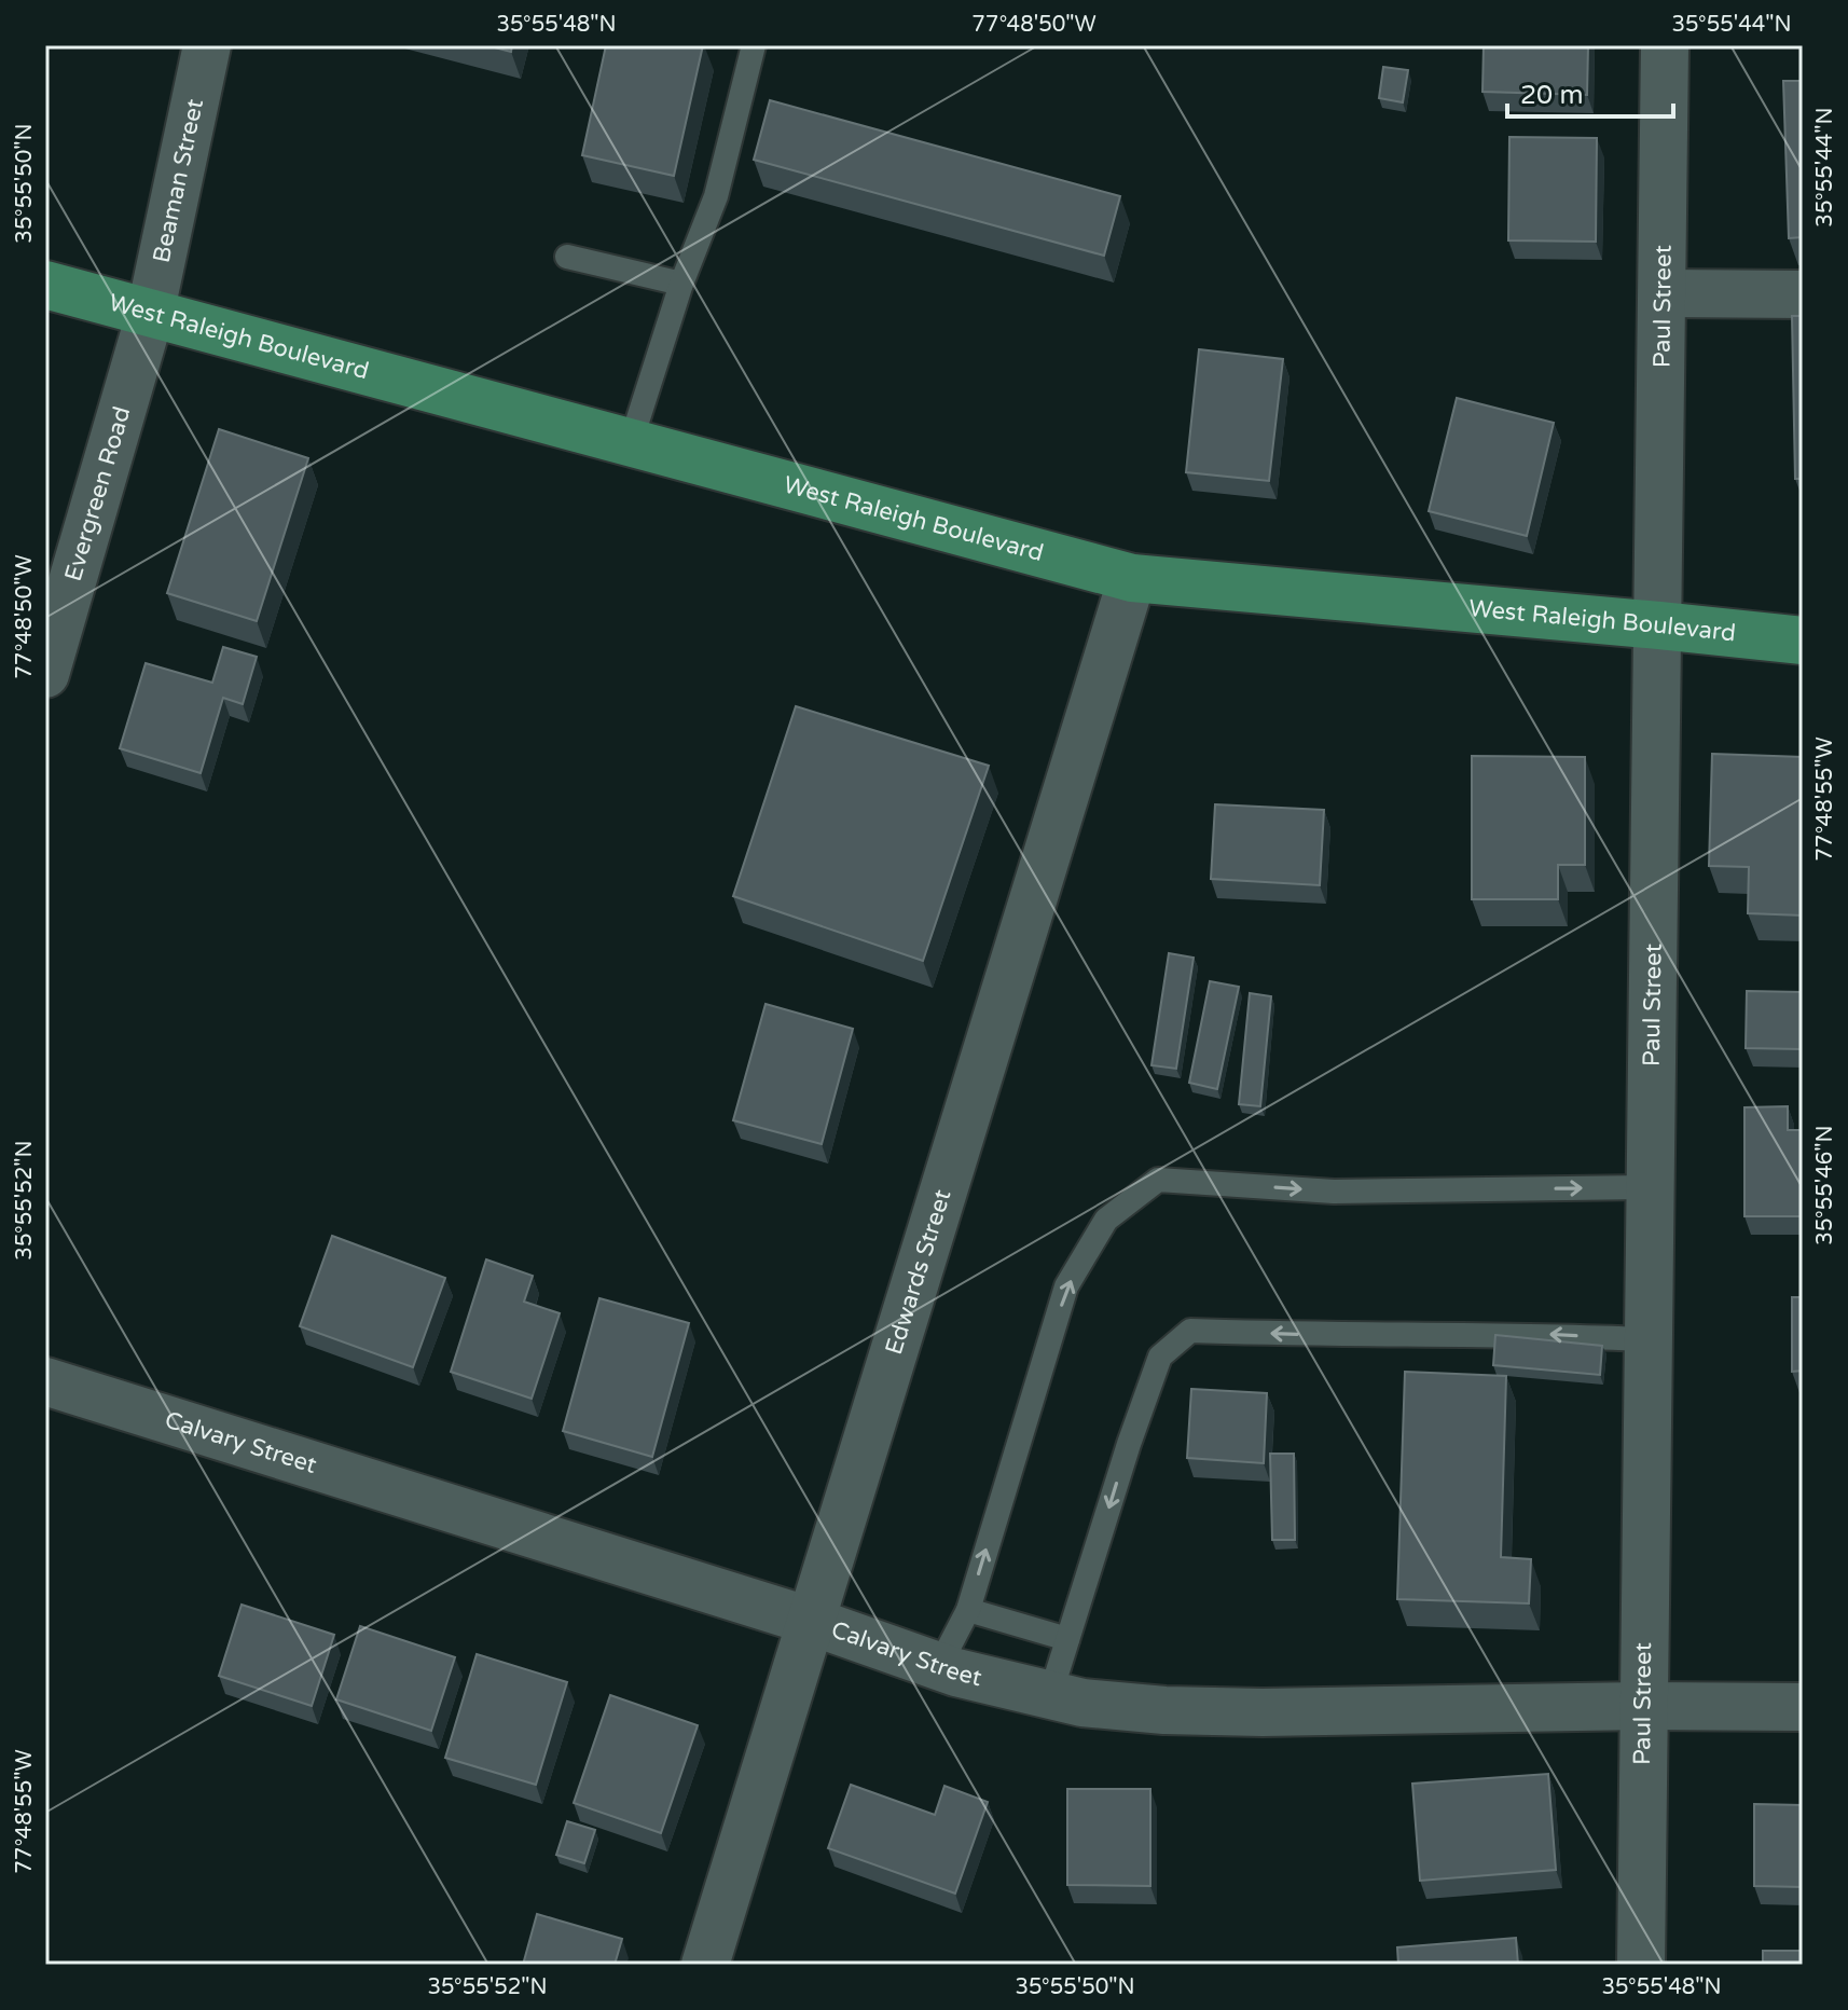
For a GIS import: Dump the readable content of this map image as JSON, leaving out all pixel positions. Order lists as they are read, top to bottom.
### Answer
{
  "streets": {
    "main road": ["West Raleigh Boulevard"],
    "street": [
      "Beaman Street",
      "Paul Street",
      "Evergreen Road",
      "Edwards Street",
      "Calvary Street"
    ]
  },
  "crossings": [
    ["Beaman Street", "West Raleigh Boulevard"],
    ["Beaman Street", "Evergreen Road"],
    ["Paul Street", "West Raleigh Boulevard"],
    ["Paul Street", "Calvary Street"],
    ["West Raleigh Boulevard", "Evergreen Road"],
    ["West Raleigh Boulevard", "Edwards Street"],
    ["Edwards Street", "Calvary Street"]
  ],
  "scale_bar": "20 m",
  "coordinates": [
    "35°55'48\"N",
    "77°48'50\"W",
    "35°55'44\"N",
    "35°55'50\"N",
    "77°48'55\"W",
    "35°55'46\"N",
    "35°55'52\"N"
  ]
}
